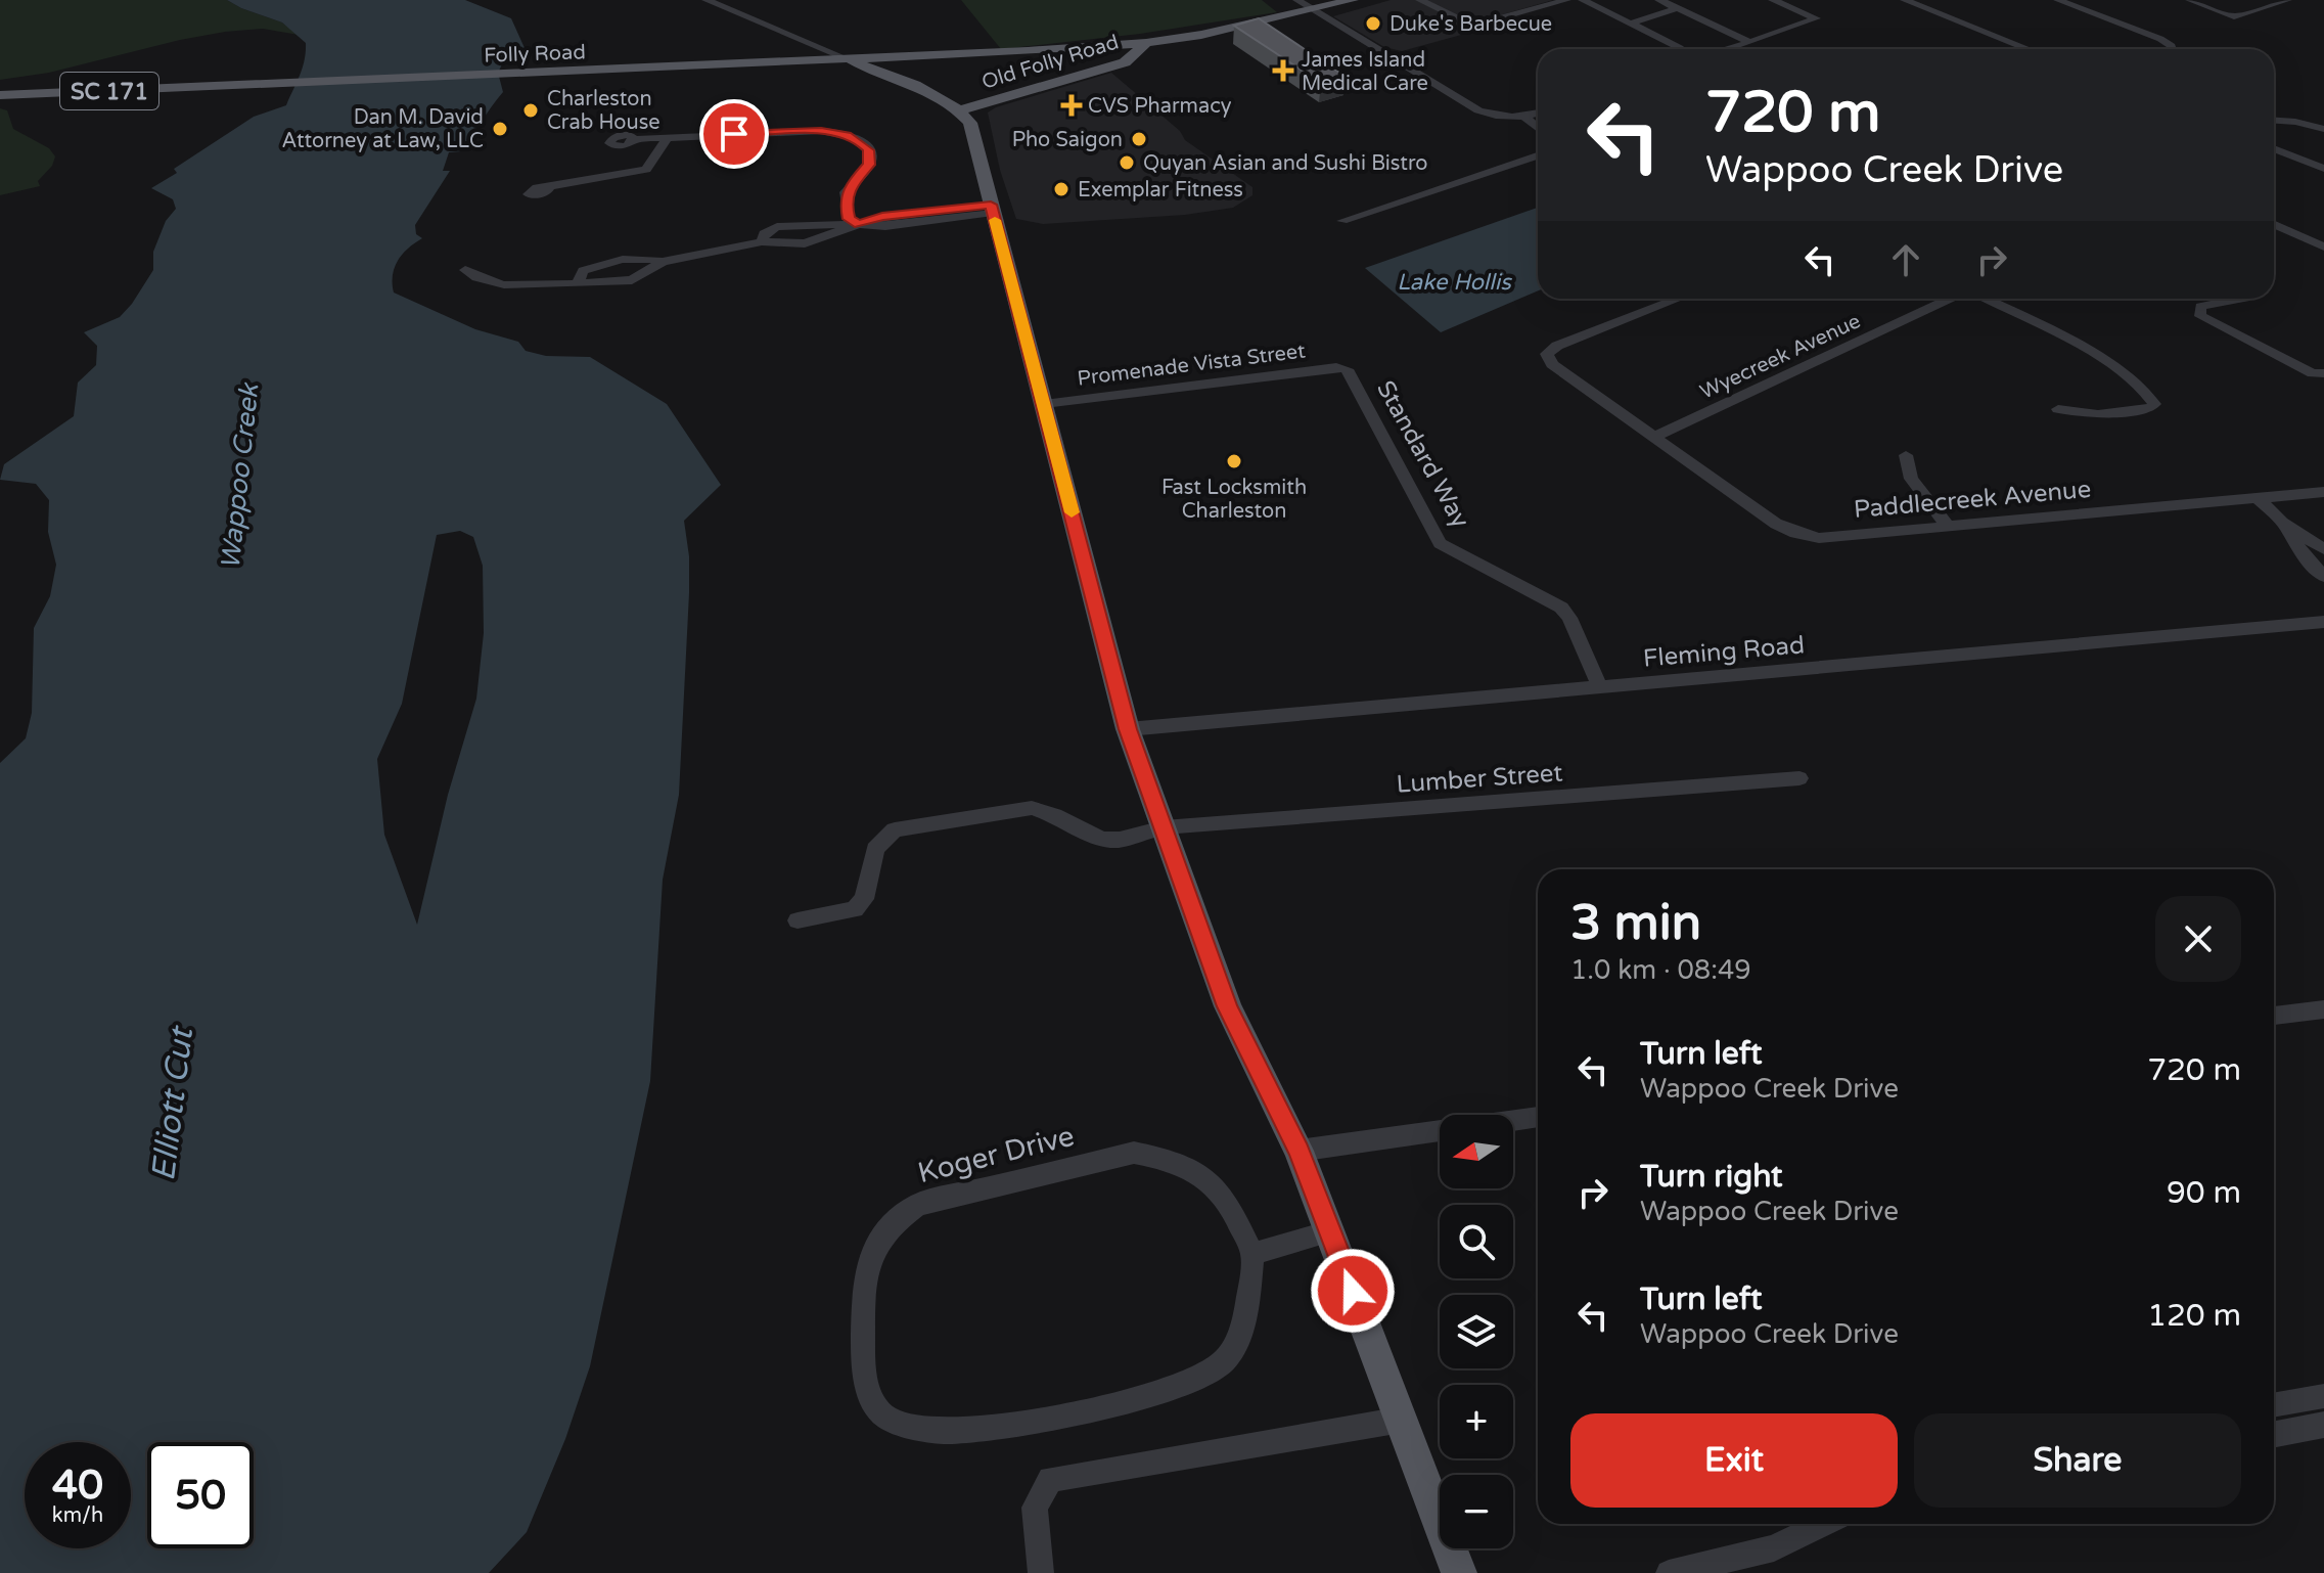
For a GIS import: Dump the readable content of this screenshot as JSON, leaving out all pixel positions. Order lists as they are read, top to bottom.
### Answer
{
  "streets": {
    "main road": ["Folly Road", "Old Folly Road", "SC 171"],
    "street": [
      "Wyecreek Avenue",
      "Promenade Vista Street",
      "Standard Way",
      "Paddlecreek Avenue",
      "Fleming Road",
      "Lumber Street",
      "Koger Drive"
    ]
  },
  "crossings": [
    ["Folly Road", "Old Folly Road"],
    ["Wyecreek Avenue", "Paddlecreek Avenue"],
    ["Promenade Vista Street", "Standard Way"],
    ["Standard Way", "Fleming Road"]
  ],
  "water": ["Lake Hollis", "Wappoo Creek", "Elliott Cut"],
  "places": {
    "other": [
      "Duke's Barbecue",
      "Charleston Crab House",
      "Dan M. David Attorney at Law, LLC",
      "Pho Saigon",
      "Quyan Asian and Sushi Bistro",
      "Exemplar Fitness",
      "Fast Locksmith Charleston"
    ],
    "health": ["James Island Medical Care", "CVS Pharmacy"]
  },
  "north": "left",
  "page": {
    "turn": ["720 m", "Wappoo Creek Drive"],
    "heading": ["3 min", "1.0 km · 08:49"],
    "list": [
      {
        "name": "Turn left",
        "note": "Wappoo Creek Drive",
        "value": "720 m"
      },
      {
        "name": "Turn right",
        "note": "Wappoo Creek Drive",
        "value": "90 m"
      },
      {
        "name": "Turn left",
        "note": "Wappoo Creek Drive",
        "value": "120 m"
      }
    ],
    "map_buttons": ["+", "−"],
    "buttons": ["Exit", "Share"],
    "speed": "40 km/h",
    "limit": "50"
  }
}
